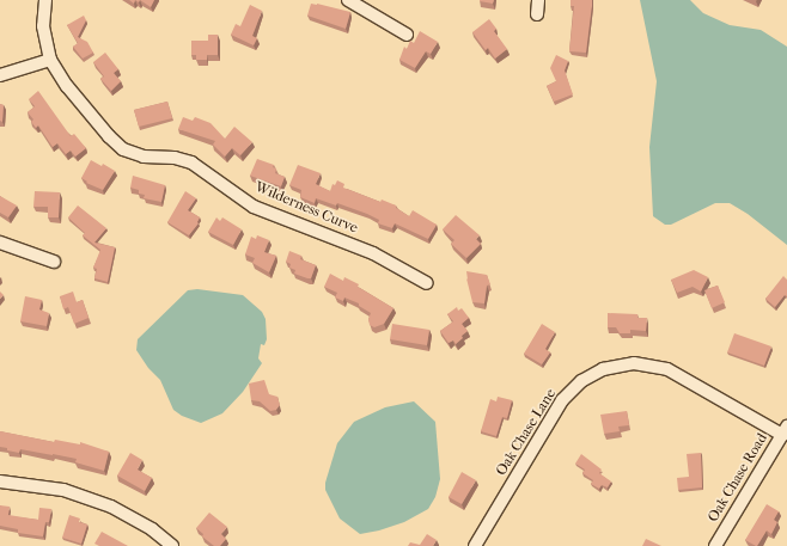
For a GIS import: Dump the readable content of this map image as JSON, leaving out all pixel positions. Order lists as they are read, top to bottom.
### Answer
{
  "streets": {
    "street": ["Wilderness Curve", "Oak Chase Lane", "Oak Chase Road"]
  },
  "crossings": [
    ["Oak Chase Lane", "Oak Chase Road"]
  ]
}
